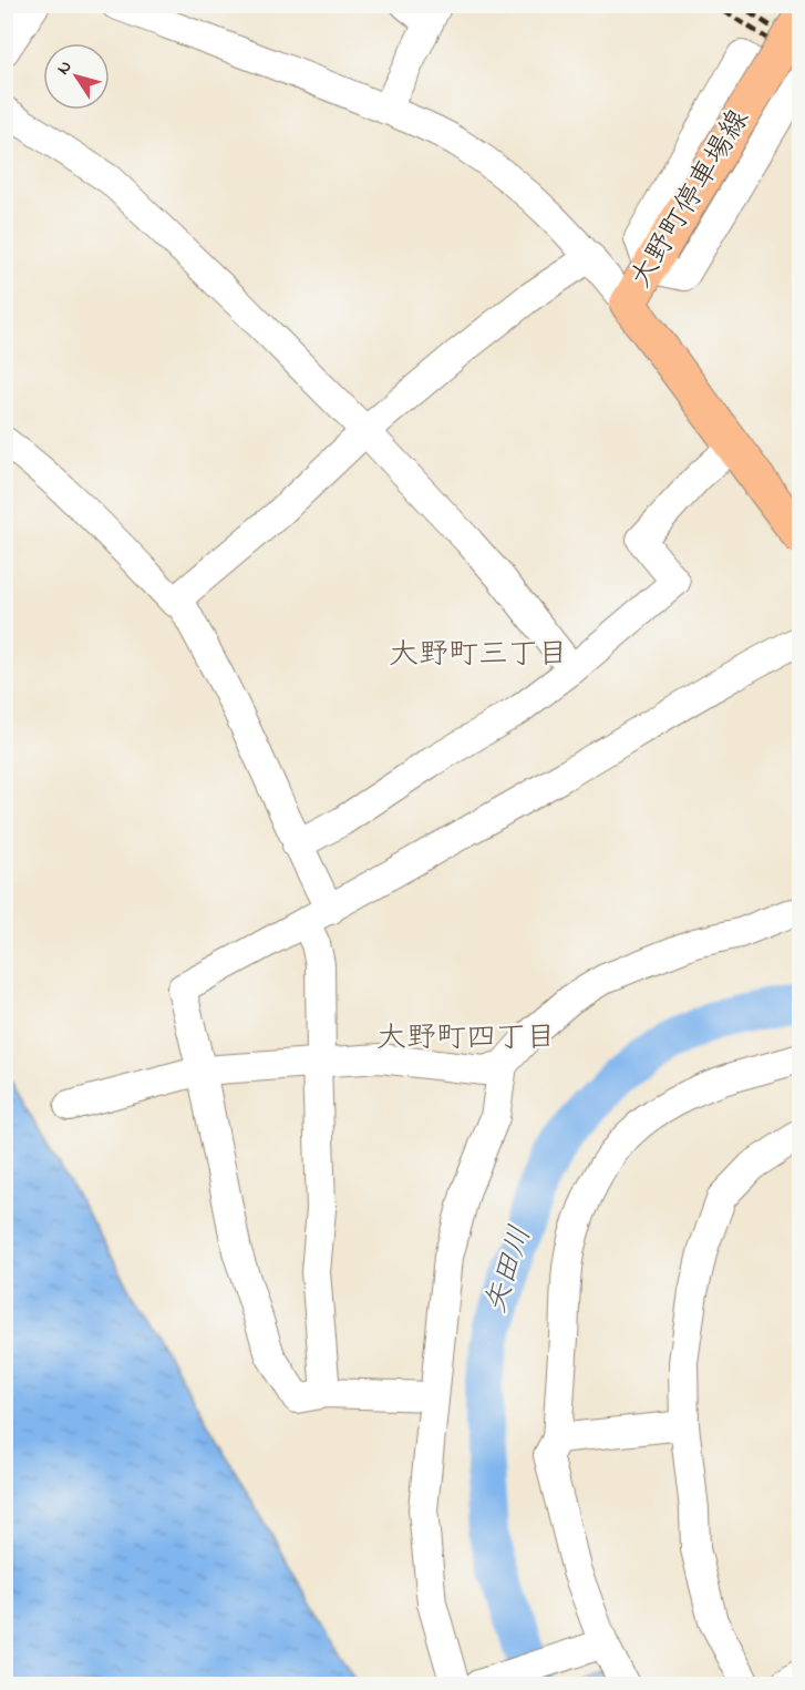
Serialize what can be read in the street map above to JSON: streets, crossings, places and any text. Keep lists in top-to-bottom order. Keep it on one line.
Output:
{"streets":{"main road":["大野町停車場線"]},"districts":["大野町三丁目","大野町四丁目"],"water":["矢田川"],"north":"top left"}
